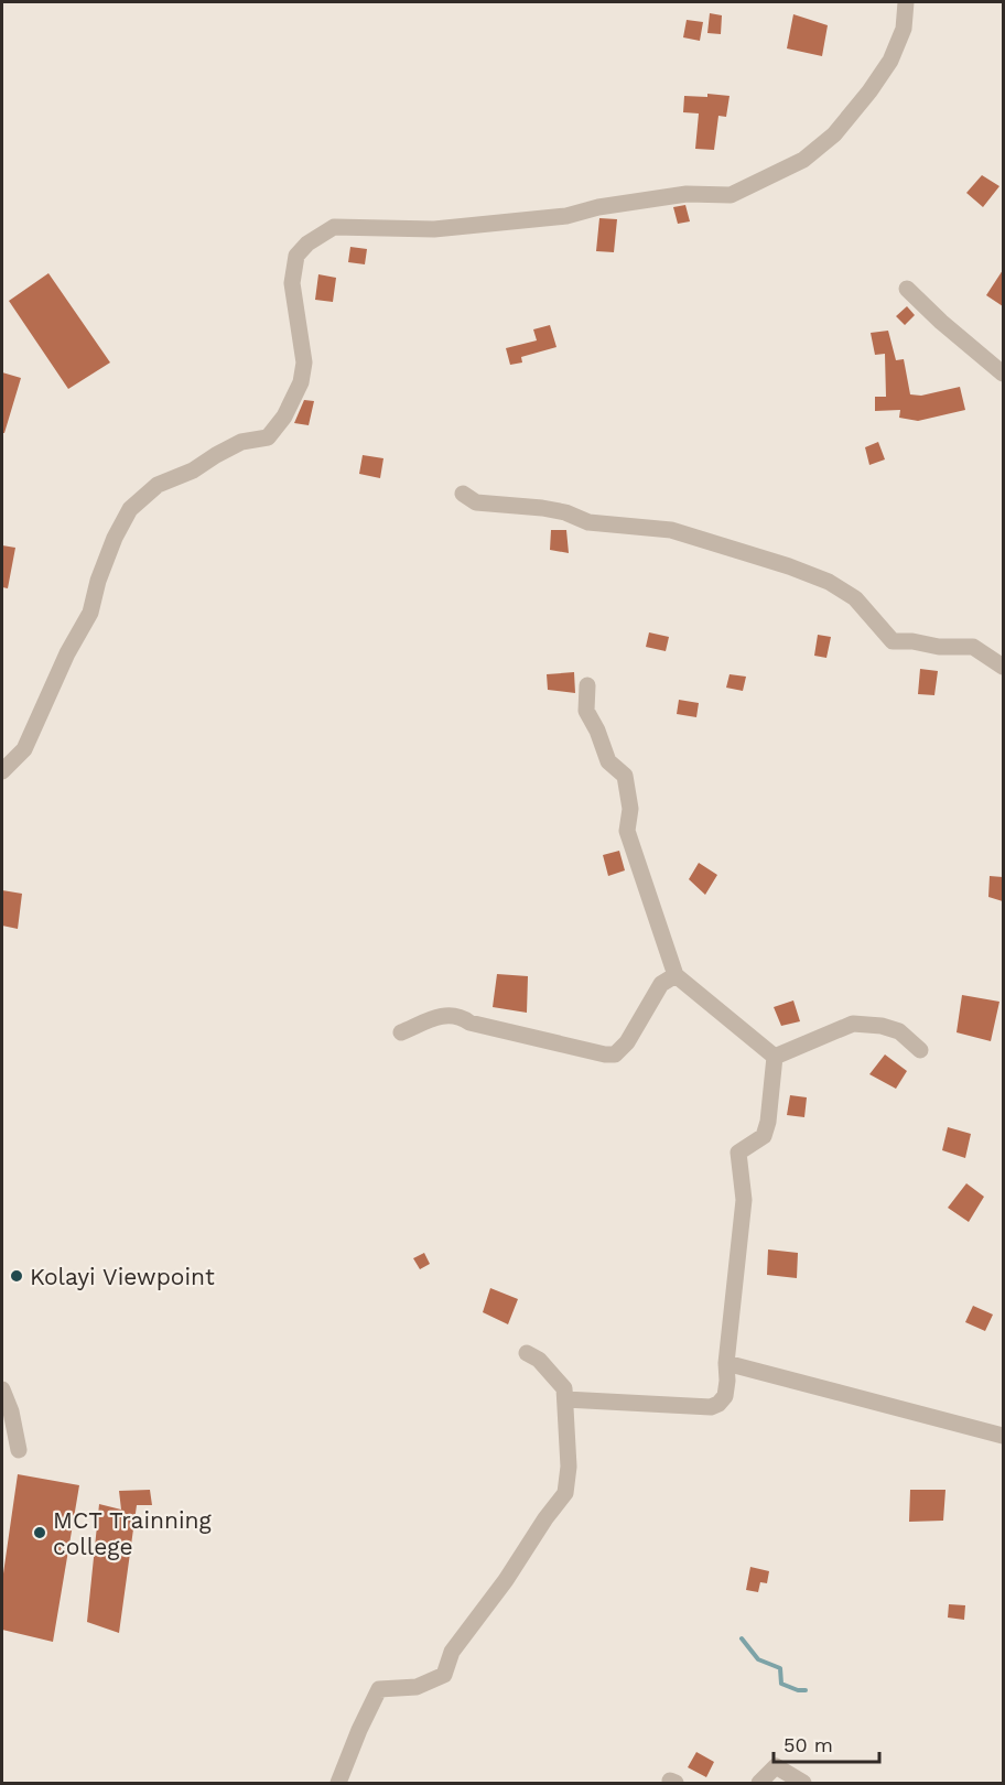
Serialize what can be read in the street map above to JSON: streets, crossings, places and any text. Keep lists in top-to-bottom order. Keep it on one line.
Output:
{"places":["Kolayi Viewpoint","MCT Trainning college"],"scale_bar":"50 m"}
